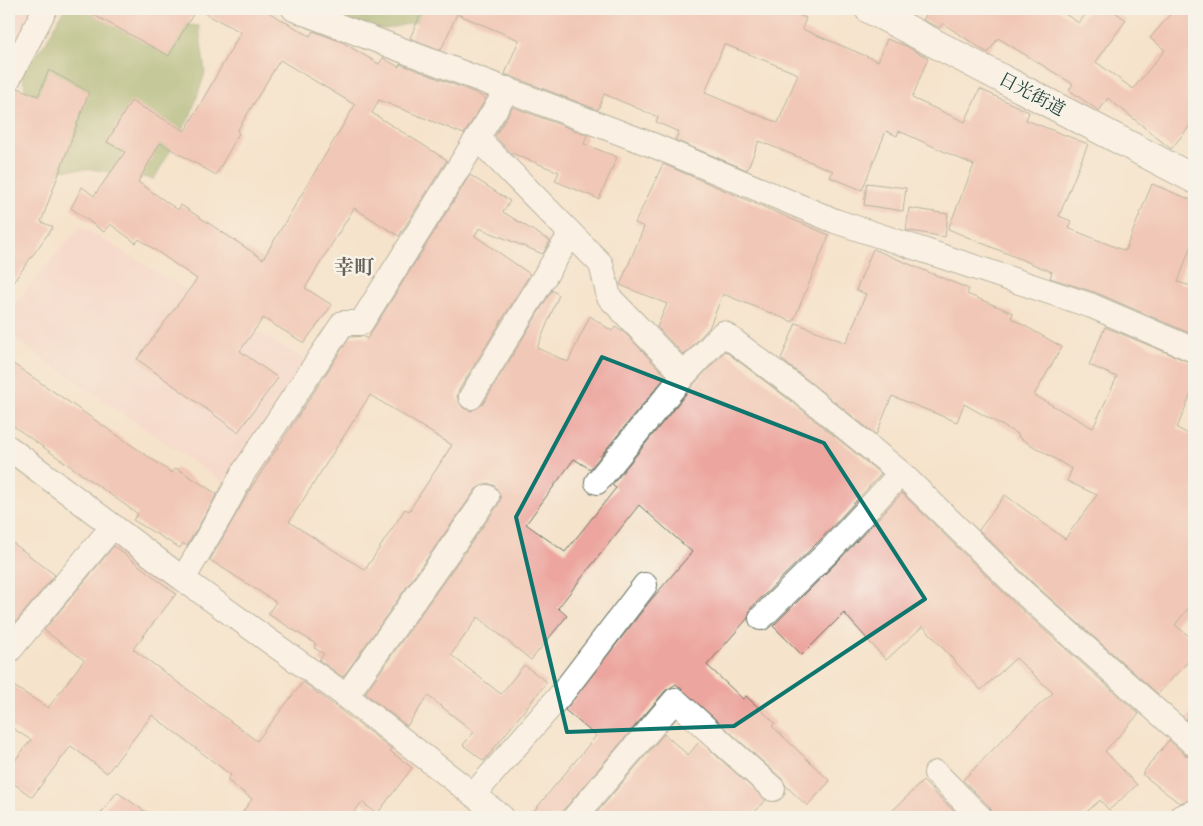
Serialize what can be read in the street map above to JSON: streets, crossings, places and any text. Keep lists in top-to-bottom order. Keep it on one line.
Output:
{"streets":{"main road":["日光街道"]},"districts":["幸町"]}
